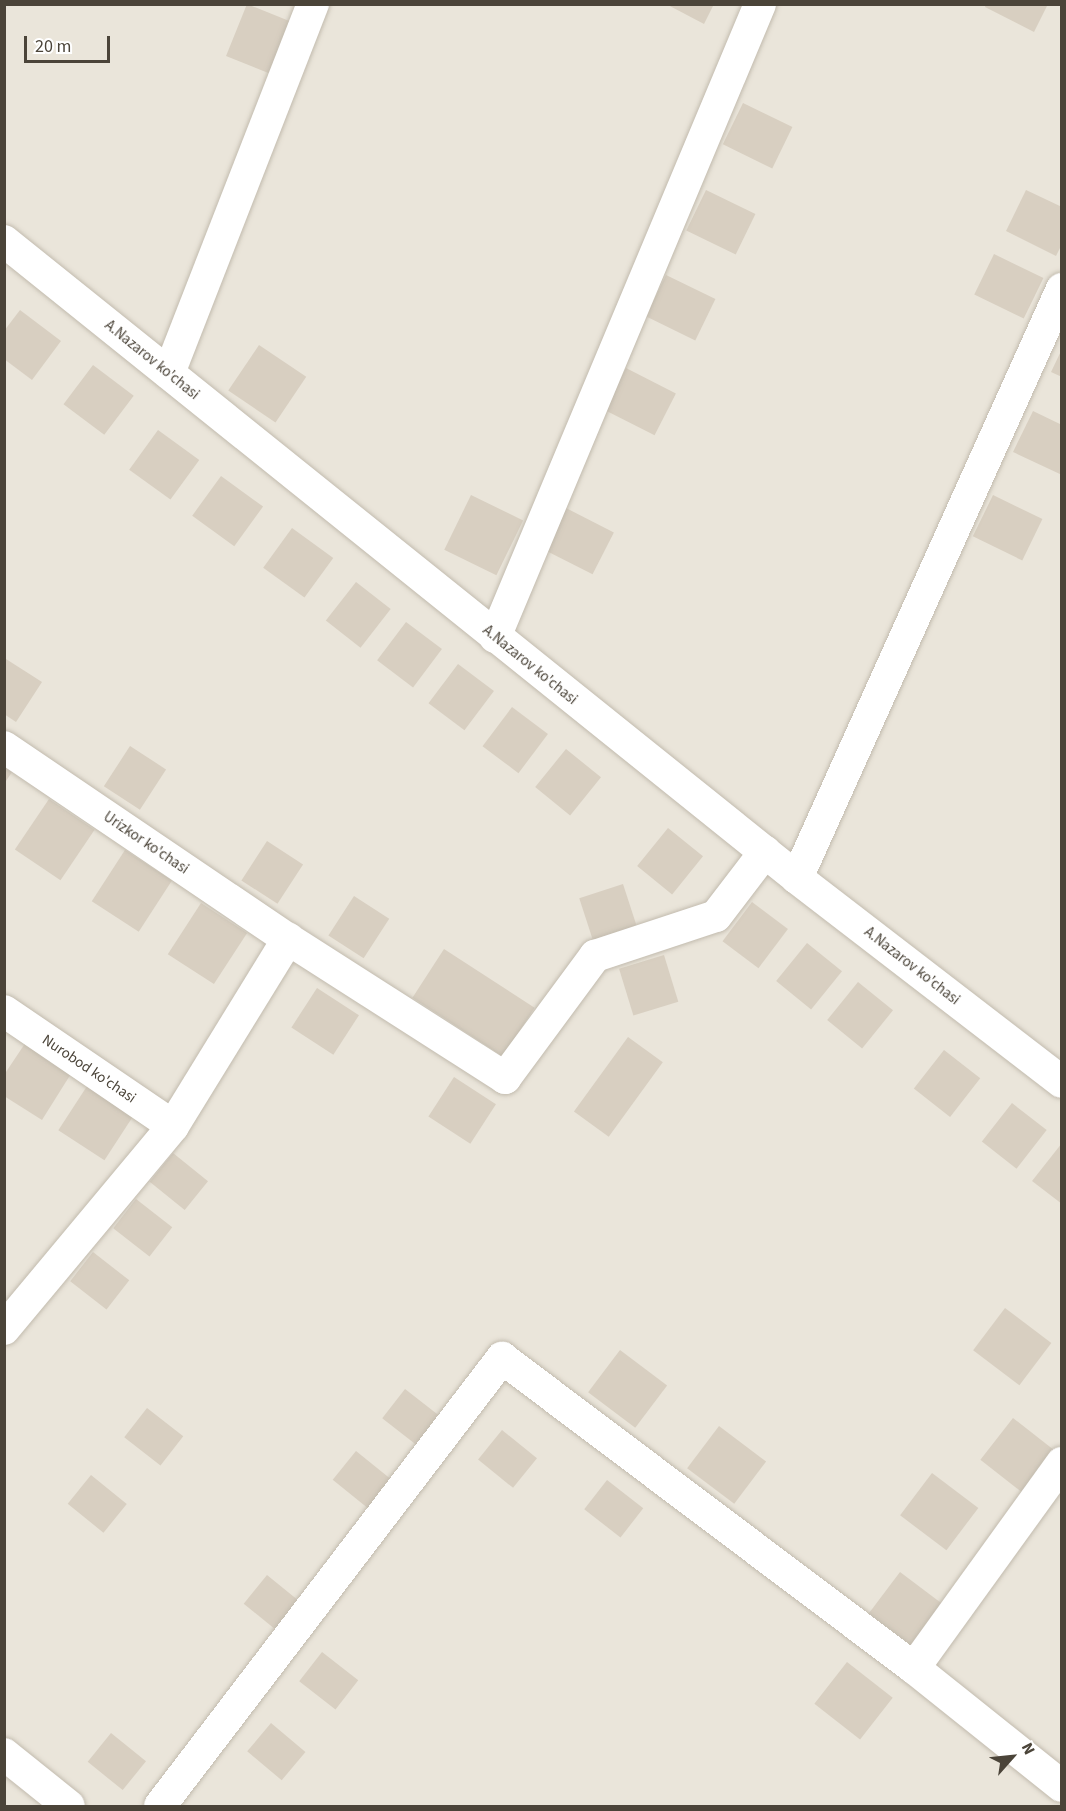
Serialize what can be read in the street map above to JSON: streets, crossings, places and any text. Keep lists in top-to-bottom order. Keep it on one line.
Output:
{"streets":{"street":["A.Nazarov ko'chasi","Urizkor ko'chasi","Nurobod ko'chasi"]},"crossings":[["A.Nazarov ko'chasi","Urizkor ko'chasi"]],"scale_bar":"20 m","north":"top right"}
